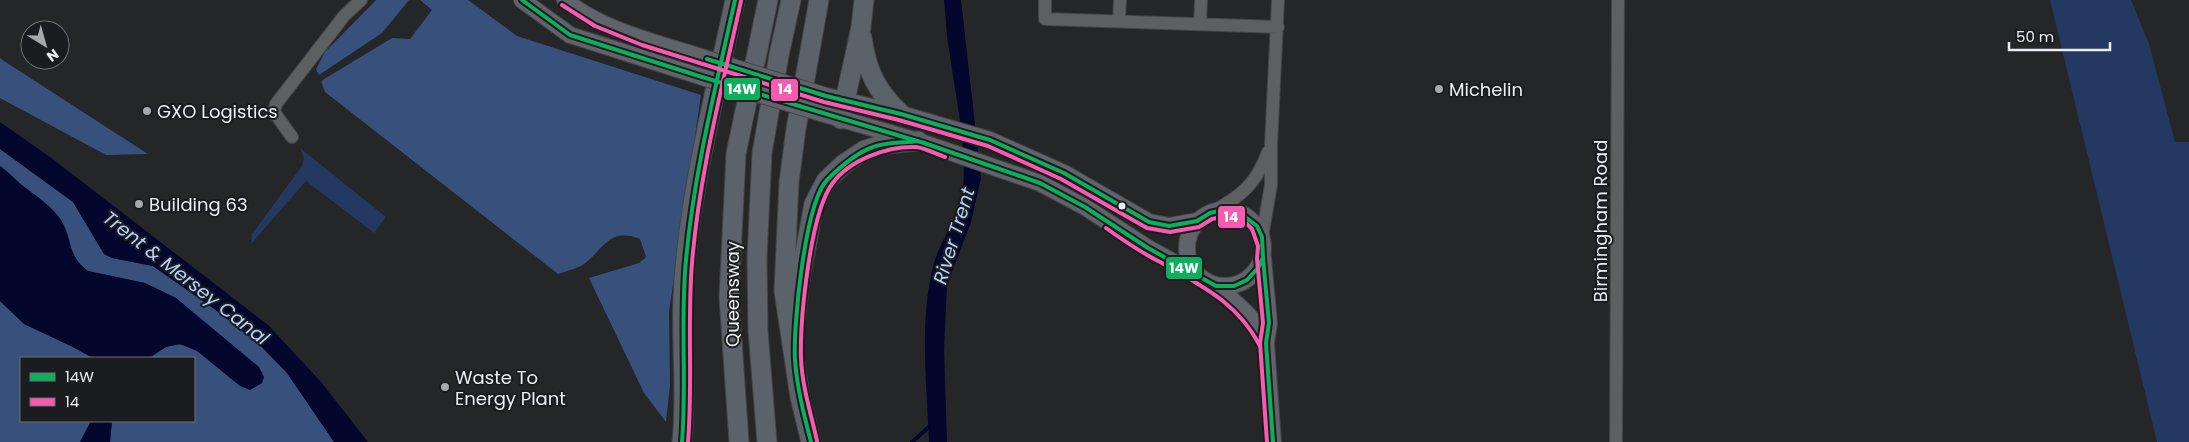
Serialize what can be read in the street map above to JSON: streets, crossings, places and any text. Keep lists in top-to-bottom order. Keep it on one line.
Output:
{"streets":{"highway":["Queensway"],"street":["Birmingham Road"]},"water":["River Trent","Trent & Mersey Canal"],"places":["Michelin","GXO Logistics","Building 63","Waste To Energy Plant"],"lines":["transit line 14W","transit line 14"],"legend":["14W","14"],"scale_bar":"50 m","north":"bottom right"}
